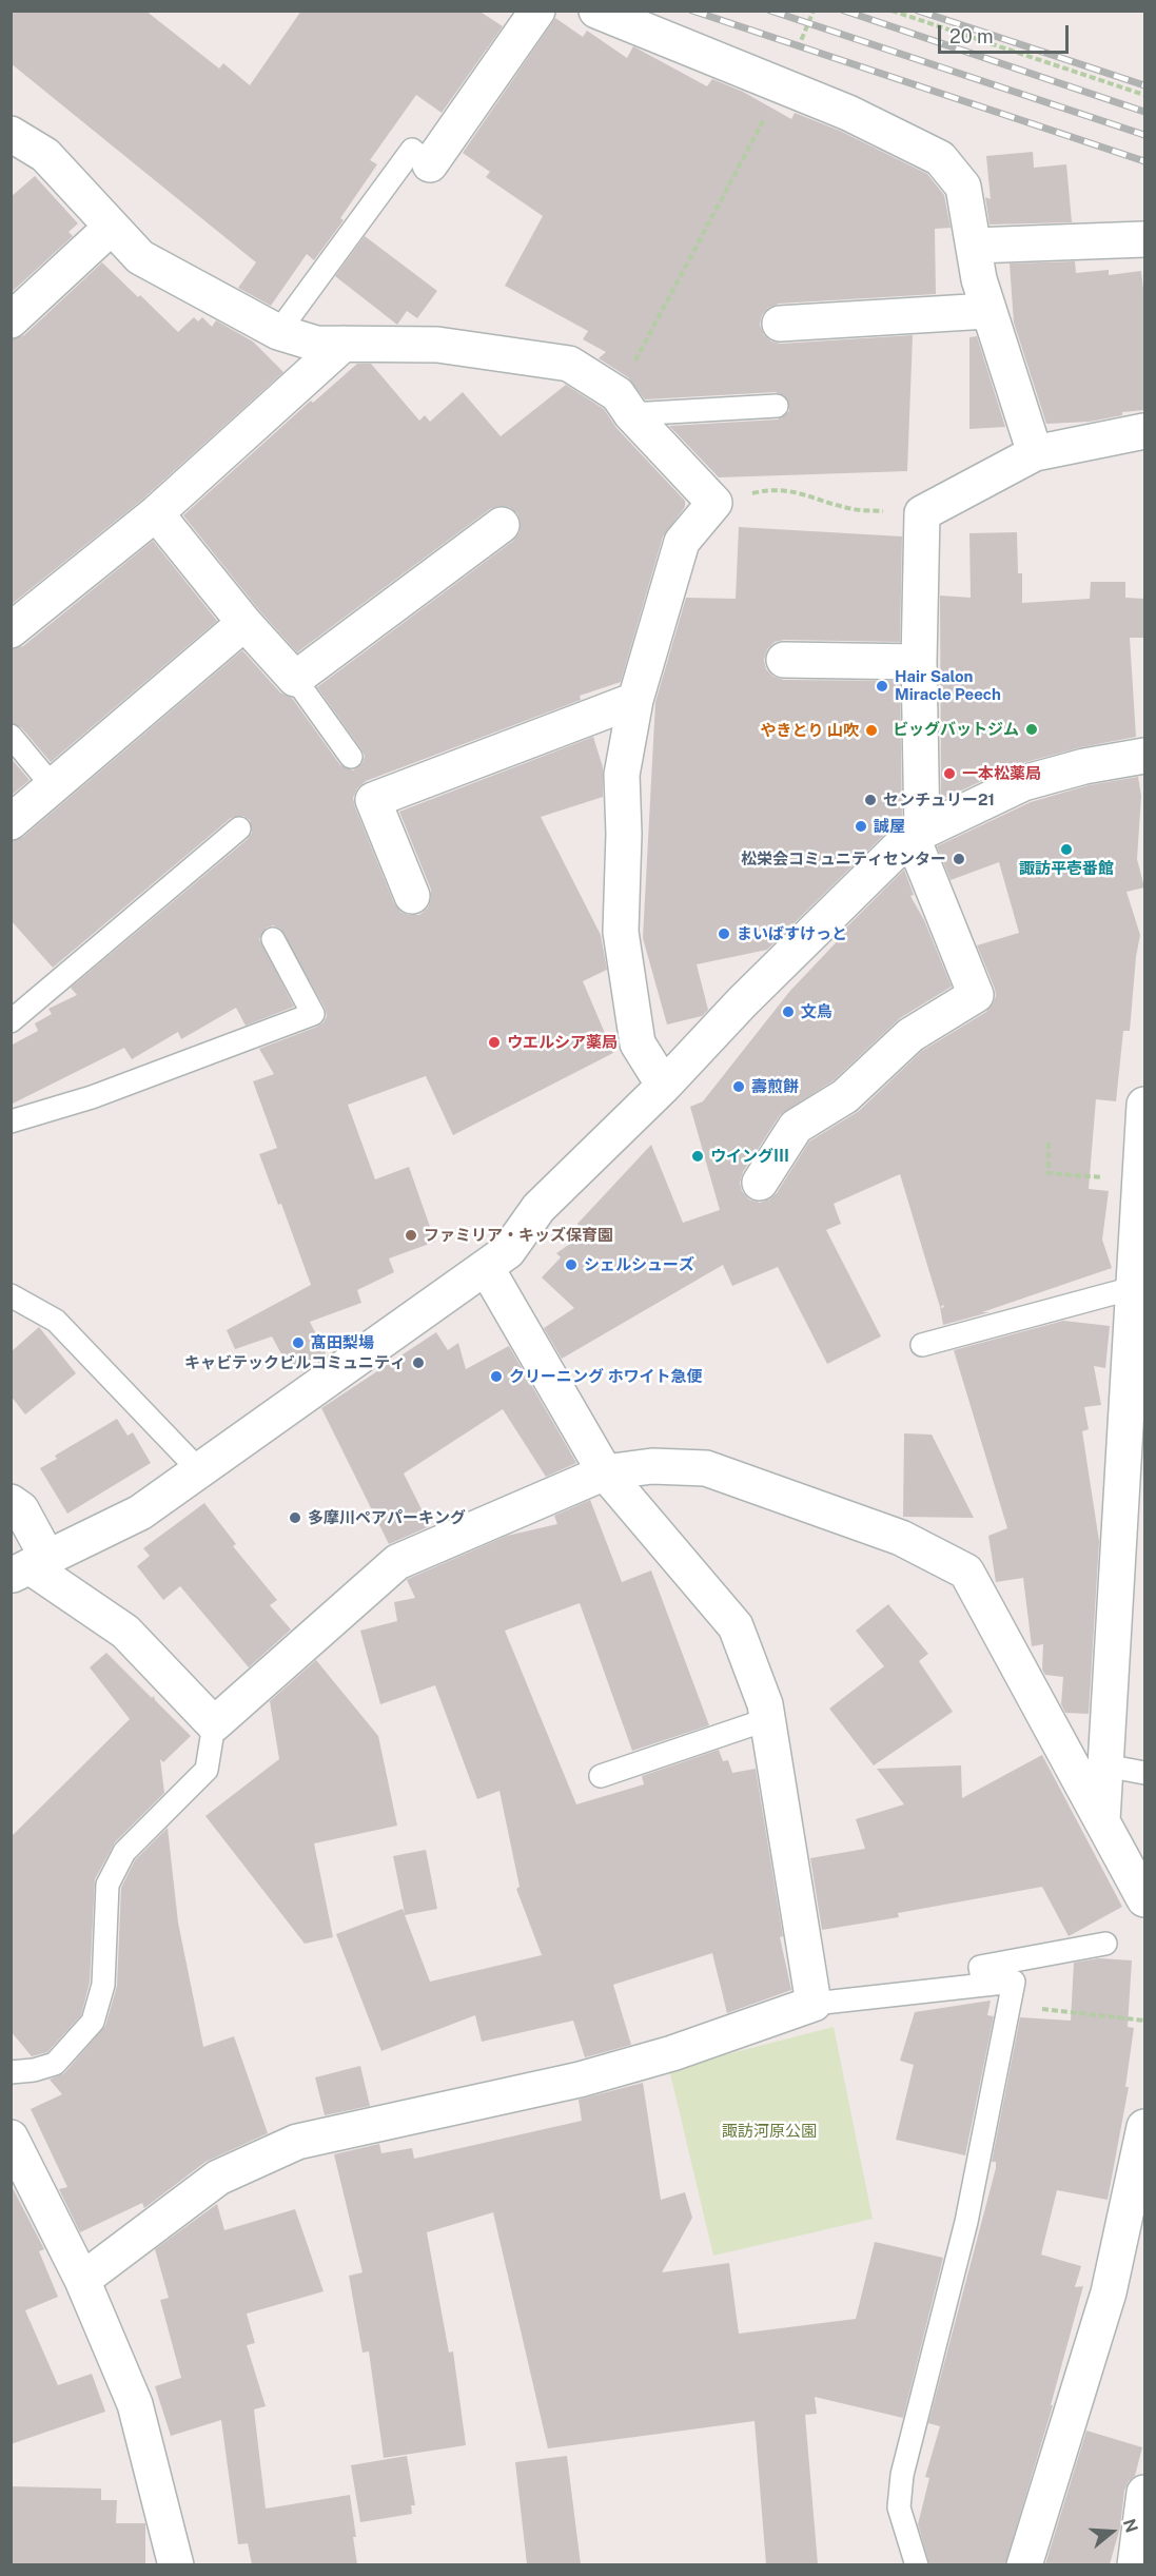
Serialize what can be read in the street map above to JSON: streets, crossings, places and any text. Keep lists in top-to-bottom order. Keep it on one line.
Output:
{"parks":["諏訪河原公園"],"places":["Hair Salon Miracle Peech","ビッグバットジム","やきとり 山吹","一本松薬局","センチュリー21","誠屋","諏訪平壱番館","松栄会コミュニティセンター","まいばすけっと","文鳥","ウエルシア薬局","壽煎餅","ウイングⅢ","ファミリア・キッズ保育園","シェルシューズ","髙田梨場","キャビテックビルコミュニティ","クリーニング ホワイト急便","多摩川ペアパーキング"],"scale_bar":"20 m","north":"right"}
